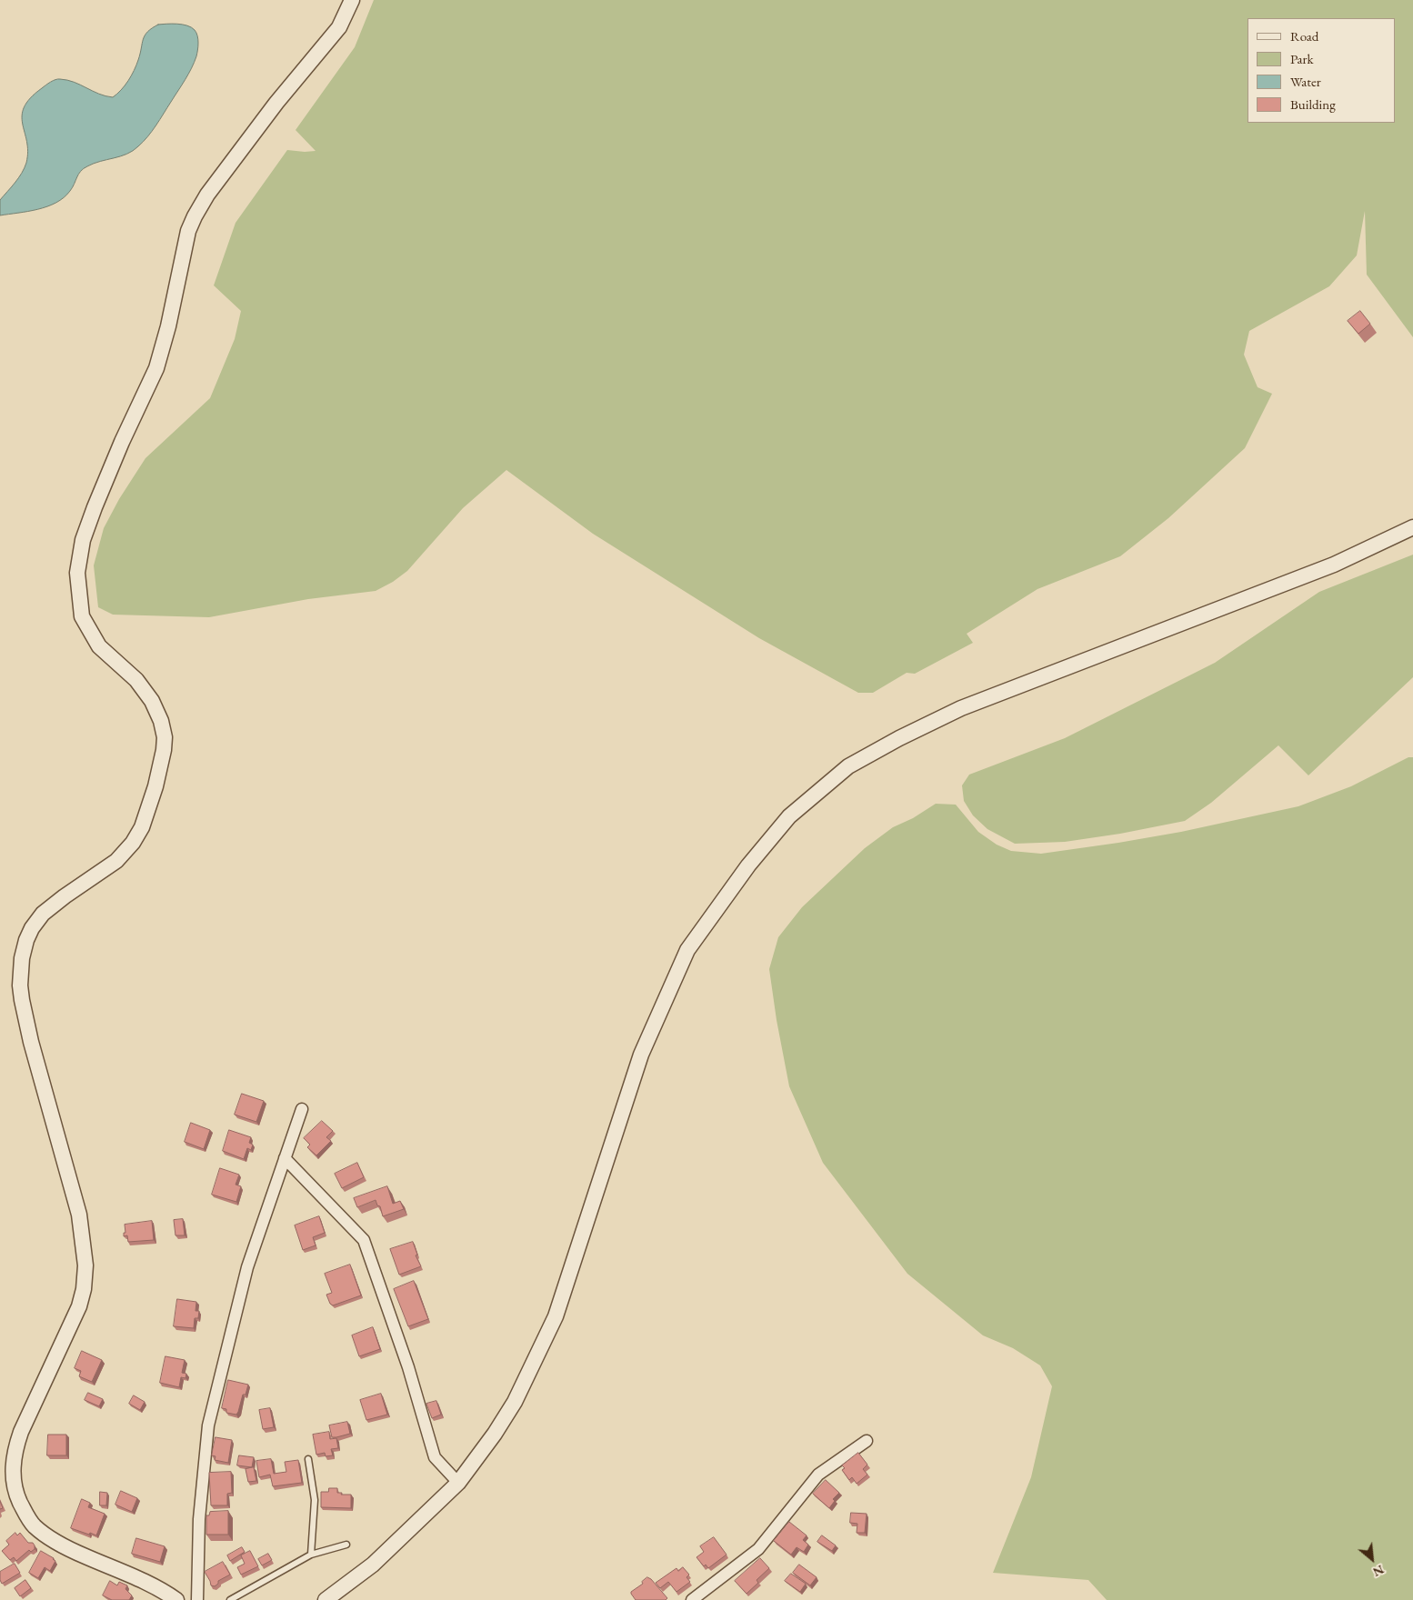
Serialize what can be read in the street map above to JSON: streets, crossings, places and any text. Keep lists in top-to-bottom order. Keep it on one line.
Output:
{"legend":["Road","Park","Water","Building"],"north":"bottom right"}
